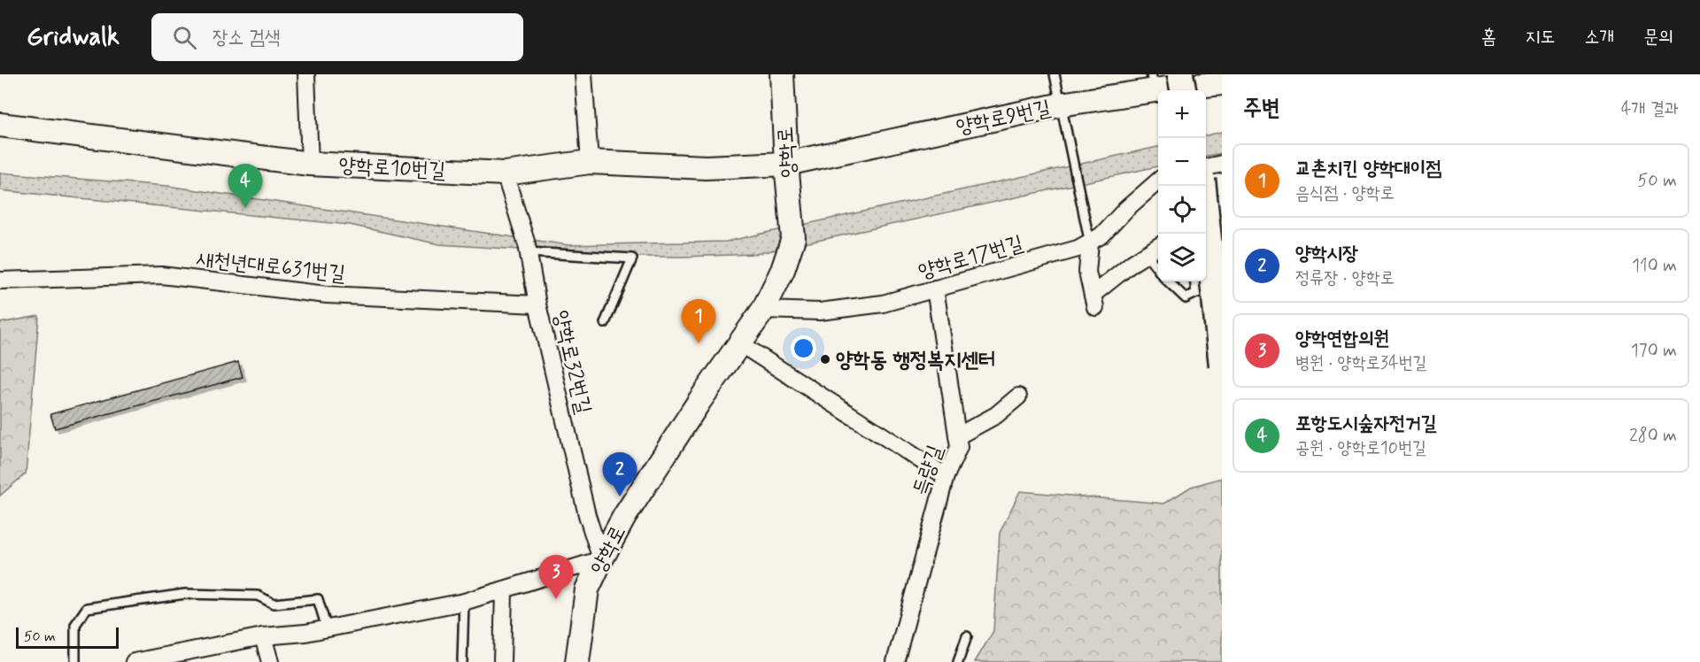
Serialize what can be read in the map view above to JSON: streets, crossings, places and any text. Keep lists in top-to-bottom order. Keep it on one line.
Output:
{"streets":{"main road":["양학로9번길","양학로","양학로10번길"],"street":["양학로17번길","새천년대로631번길","양학로32번길","득량길"]},"crossings":[["양학로9번길","양학로"],["양학로9번길","양학로10번길"],["양학로","양학로10번길"],["양학로","양학로17번길"],["양학로","양학로32번길"],["양학로10번길","양학로32번길"],["양학로17번길","득량길"],["새천년대로631번길","양학로32번길"]],"places":["양학동 행정복지센터"],"scale_bar":"50 m","page":{"header":"Gridwalk","search":"장소 검색","nav":["홈","지도","소개","문의"],"heading":["주변","4개 결과"],"map_buttons":["+","−"],"list":[{"mark":"1","name":"교촌치킨 양학대이점","note":"음식점 · 양학로","value":"50 m"},{"mark":"2","name":"양학시장","note":"정류장 · 양학로","value":"110 m"},{"mark":"3","name":"양학연합의원","note":"병원 · 양학로34번길","value":"170 m"},{"mark":"4","name":"포항도시숲자전거길","note":"공원 · 양학로10번길","value":"280 m"}],"pins":["4","1","2","3"],"scale":"50 m"}}
